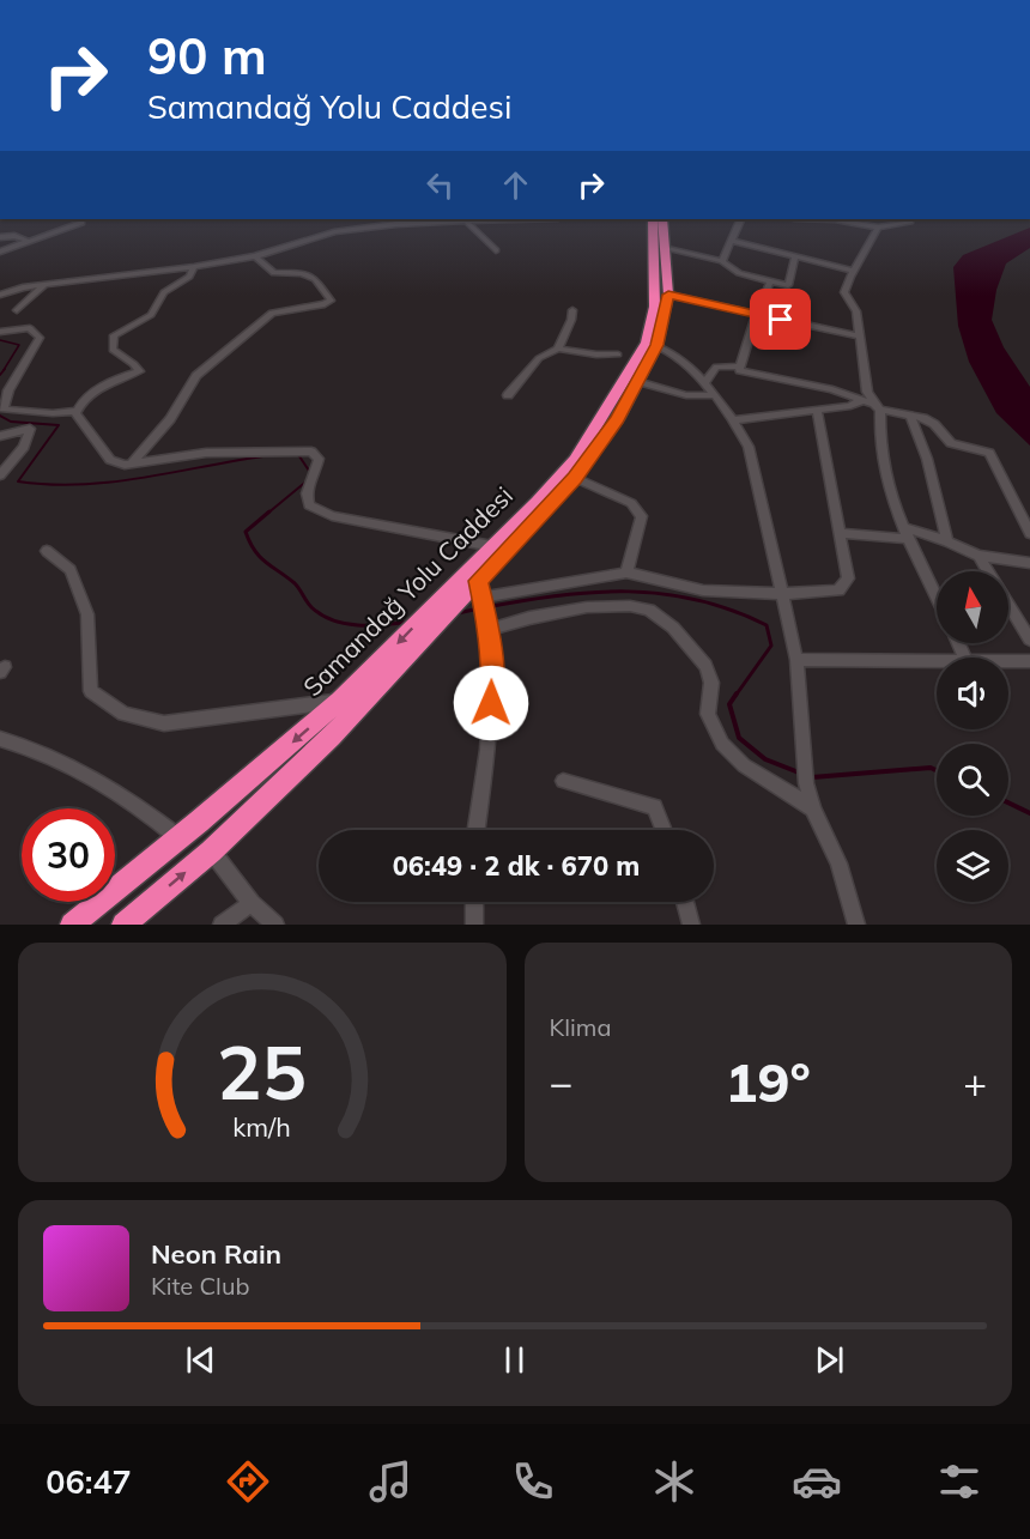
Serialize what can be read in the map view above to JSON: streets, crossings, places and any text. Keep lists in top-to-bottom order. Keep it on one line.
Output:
{"streets":{"highway":["Samandağ Yolu Caddesi"]},"north":"top","page":{"turn":["90 m","Samandağ Yolu Caddesi"],"limit":"30","trip":"06:49 · 2 dk · 670 m","tile":"Klima","heat":["−","19°","+"],"song":["Neon Rain","Kite Club"],"tabs":"06:47","gauge":["25","km/h"]}}
